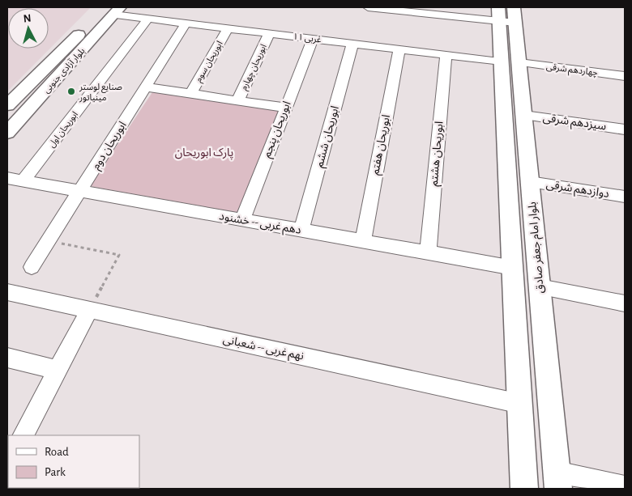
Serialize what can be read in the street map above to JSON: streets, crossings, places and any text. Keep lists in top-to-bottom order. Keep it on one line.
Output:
{"streets":{"main road":["بلوار آزادی جنوبی","بلوار امام جعفر صادق"],"street":["۱۱ غربی","ابوریحان سوم","ابوریحان چهارم","چهاردهم شرقی","سیزدهم شرقی","ابوریحان اول","ابوریحان پنجم","ابوریحان ششم","ابوریحان هفتم","ابوریحان دوم","ابوریحان هشتم","دوازدهم شرقی","دهم غربی -- خشنود","نهم غربی -- شعبانی"]},"crossings":[["۱۱ غربی","ابوریحان سوم"],["۱۱ غربی","ابوریحان چهارم"],["۱۱ غربی","چهاردهم شرقی"],["۱۱ غربی","بلوار آزادی جنوبی"],["۱۱ غربی","ابوریحان اول"],["۱۱ غربی","ابوریحان پنجم"],["۱۱ غربی","ابوریحان ششم"],["۱۱ غربی","ابوریحان هفتم"],["۱۱ غربی","ابوریحان دوم"],["۱۱ غربی","ابوریحان هشتم"],["۱۱ غربی","بلوار امام جعفر صادق"],["چهاردهم شرقی","بلوار امام جعفر صادق"],["سیزدهم شرقی","بلوار امام جعفر صادق"],["ابوریحان اول","دهم غربی -- خشنود"],["ابوریحان پنجم","دهم غربی -- خشنود"],["ابوریحان ششم","دهم غربی -- خشنود"],["ابوریحان هفتم","دهم غربی -- خشنود"],["ابوریحان دوم","دهم غربی -- خشنود"],["ابوریحان هشتم","دهم غربی -- خشنود"],["دوازدهم شرقی","بلوار امام جعفر صادق"],["دهم غربی -- خشنود","بلوار امام جعفر صادق"],["بلوار امام جعفر صادق","نهم غربی -- شعبانی"]],"parks":["پارک ابوریحان"],"places":["صنایع لوستر مینیاتور"],"legend":["Road","Park"],"north":"top"}
